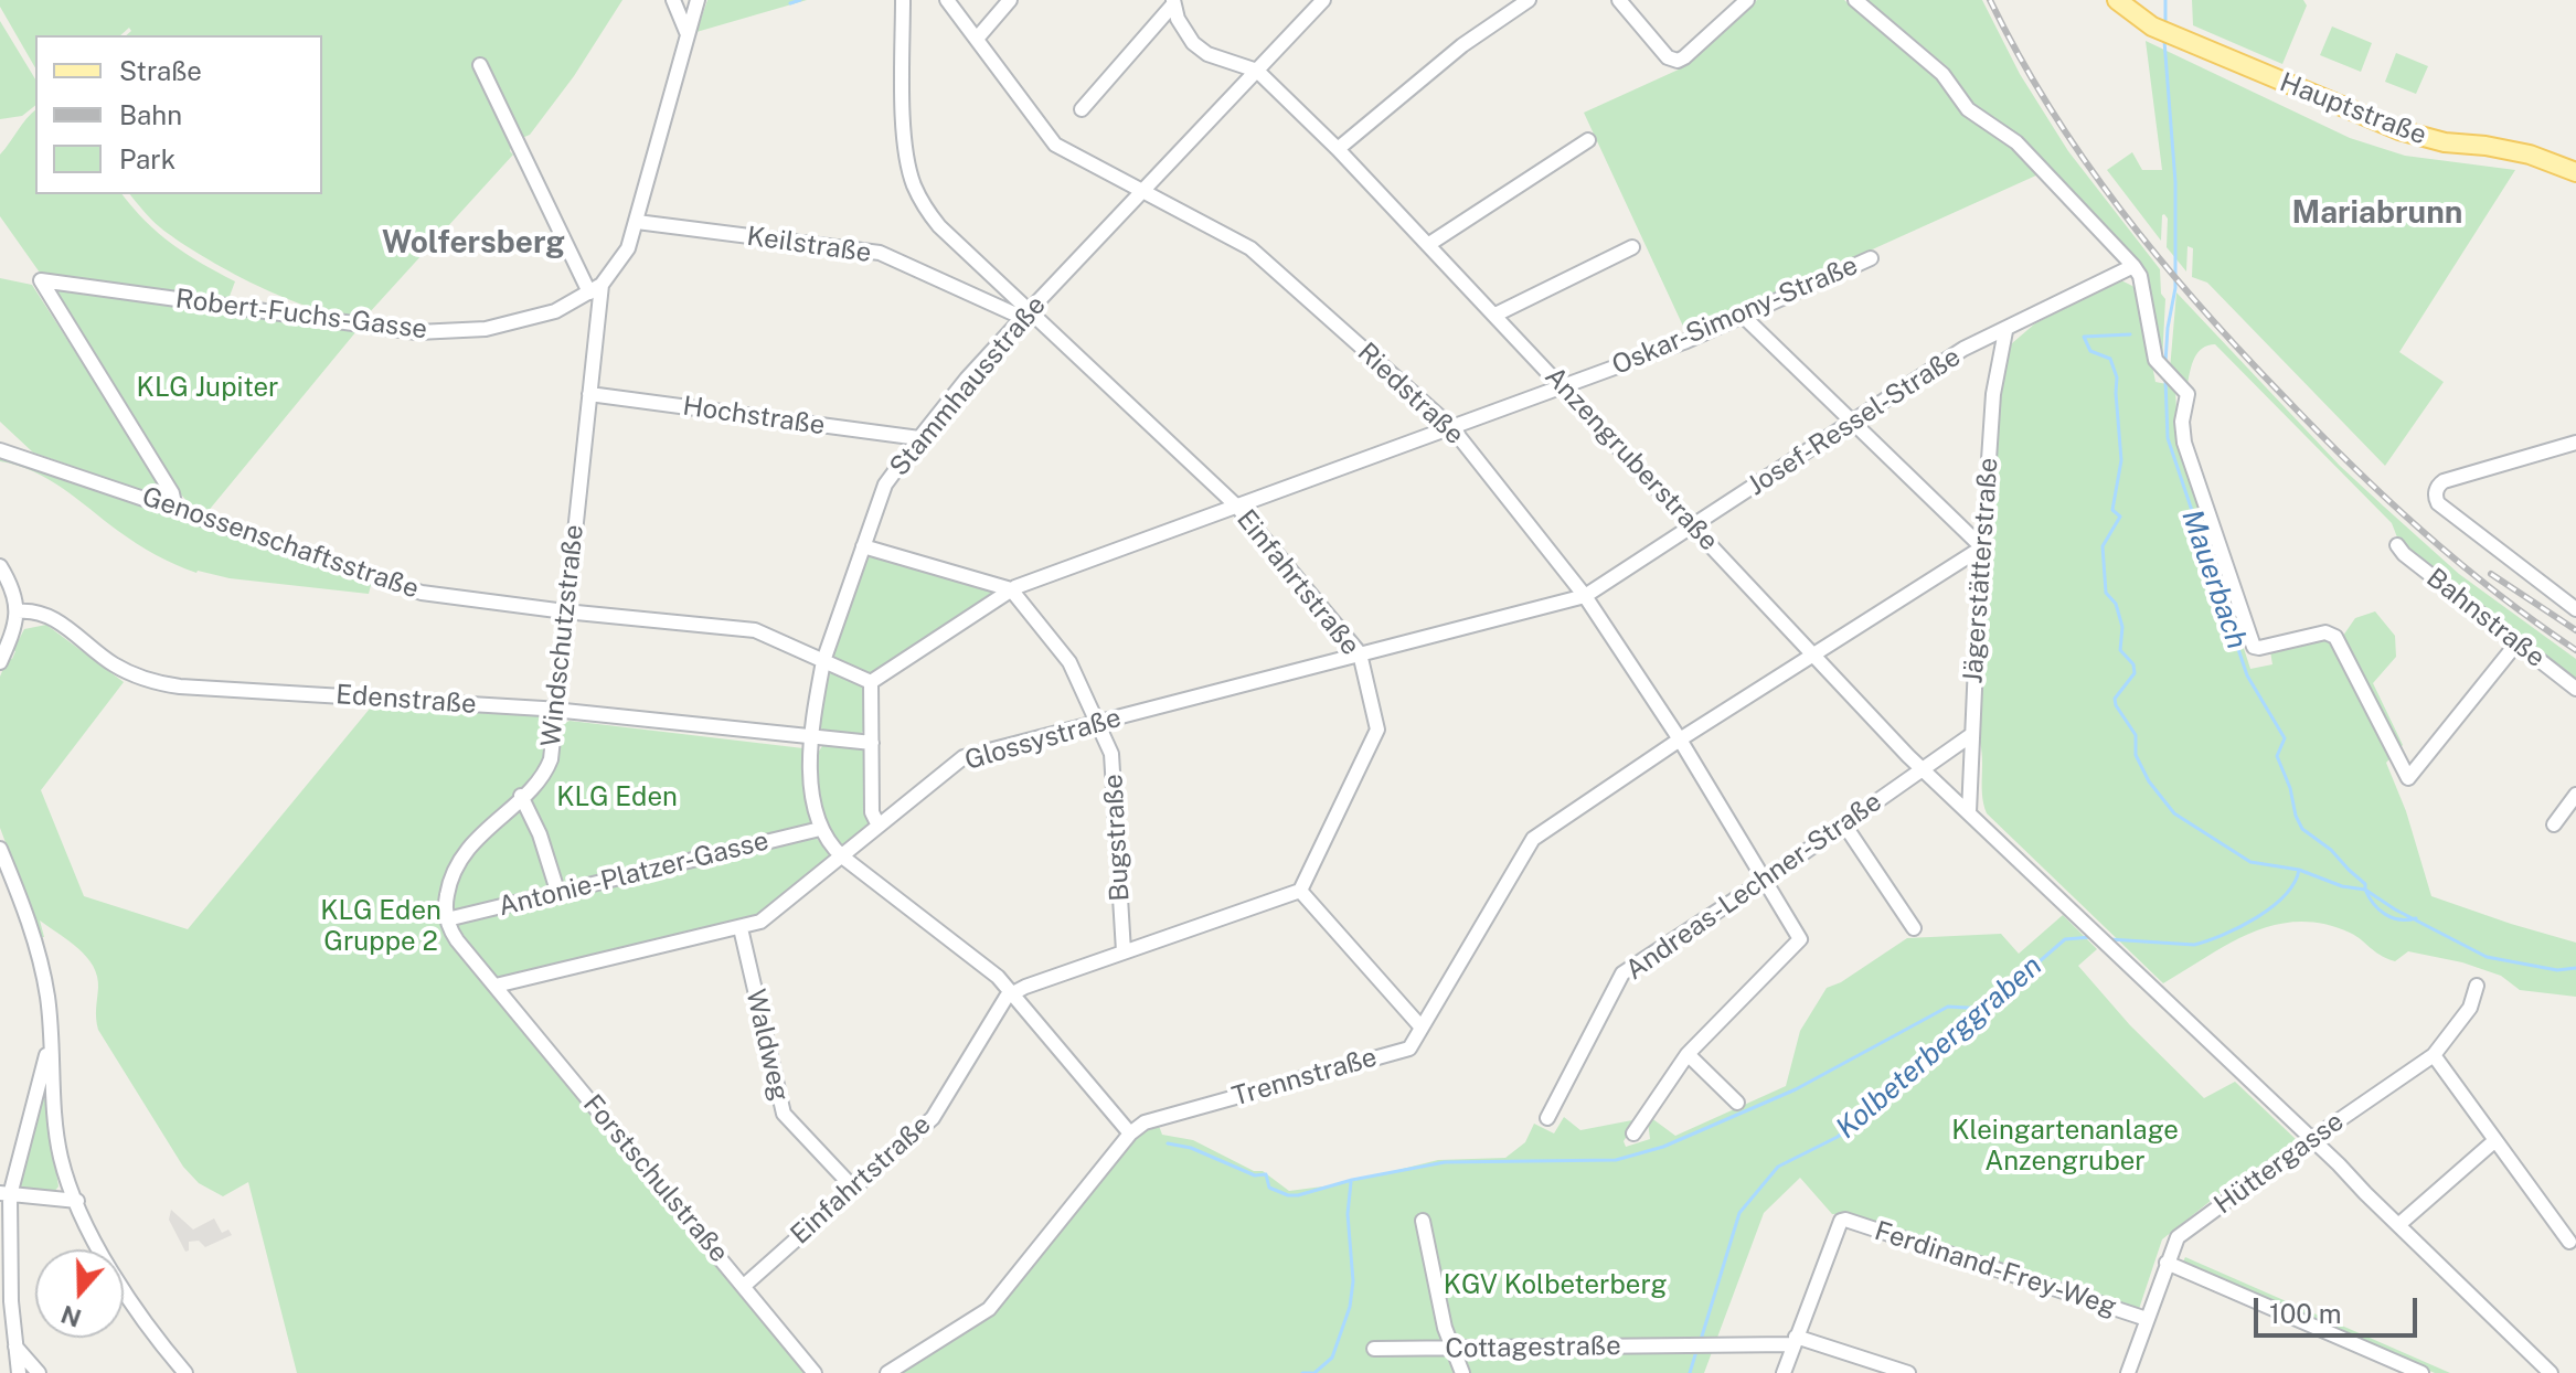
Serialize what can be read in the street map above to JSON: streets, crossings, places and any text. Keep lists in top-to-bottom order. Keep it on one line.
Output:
{"streets":{"main road":["Hauptstraße"],"street":["Keilstraße","Robert-Fuchs-Gasse","Oskar-Simony-Straße","Stammhausstraße","Riedstraße","Hochstraße","Josef-Ressel-Straße","Anzengruberstraße","Genossenschaftsstraße","Jägerstätterstraße","Einfahrtstraße","Bahnstraße","Windschutzstraße","Edenstraße","Glossystraße","Bugstraße","Antonie-Platzer-Gasse","Andreas-Lechner-Straße","Waldweg","Trennstraße","Hüttergasse","Forstschulstraße","Ferdinand-Frey-Weg","Cottagestraße"]},"crossings":[["Keilstraße","Stammhausstraße"],["Keilstraße","Einfahrtstraße"],["Robert-Fuchs-Gasse","Genossenschaftsstraße"],["Robert-Fuchs-Gasse","Windschutzstraße"],["Oskar-Simony-Straße","Riedstraße"],["Oskar-Simony-Straße","Anzengruberstraße"],["Stammhausstraße","Riedstraße"],["Stammhausstraße","Hochstraße"],["Stammhausstraße","Anzengruberstraße"],["Stammhausstraße","Genossenschaftsstraße"],["Stammhausstraße","Einfahrtstraße"],["Stammhausstraße","Edenstraße"],["Stammhausstraße","Antonie-Platzer-Gasse"],["Riedstraße","Josef-Ressel-Straße"],["Riedstraße","Glossystraße"],["Riedstraße","Andreas-Lechner-Straße"],["Riedstraße","Trennstraße"],["Hochstraße","Windschutzstraße"],["Josef-Ressel-Straße","Anzengruberstraße"],["Josef-Ressel-Straße","Jägerstätterstraße"],["Josef-Ressel-Straße","Glossystraße"],["Anzengruberstraße","Jägerstätterstraße"],["Anzengruberstraße","Andreas-Lechner-Straße"],["Anzengruberstraße","Trennstraße"],["Anzengruberstraße","Hüttergasse"],["Genossenschaftsstraße","Windschutzstraße"],["Jägerstätterstraße","Andreas-Lechner-Straße"],["Jägerstätterstraße","Trennstraße"],["Einfahrtstraße","Glossystraße"],["Einfahrtstraße","Waldweg"],["Einfahrtstraße","Forstschulstraße"],["Windschutzstraße","Edenstraße"],["Windschutzstraße","Antonie-Platzer-Gasse"],["Glossystraße","Bugstraße"],["Glossystraße","Waldweg"],["Glossystraße","Forstschulstraße"],["Hüttergasse","Ferdinand-Frey-Weg"],["Ferdinand-Frey-Weg","Cottagestraße"]],"districts":["Mariabrunn","Wolfersberg"],"water":["Mauerbach","Kolbeterberggraben"],"parks":["KLG Jupiter","KLG Eden","KLG Eden Gruppe 2","Kleingartenanlage Anzengruber","KGV Kolbeterberg"],"legend":["Straße","Bahn","Park"],"scale_bar":"100 m","north":"bottom"}
